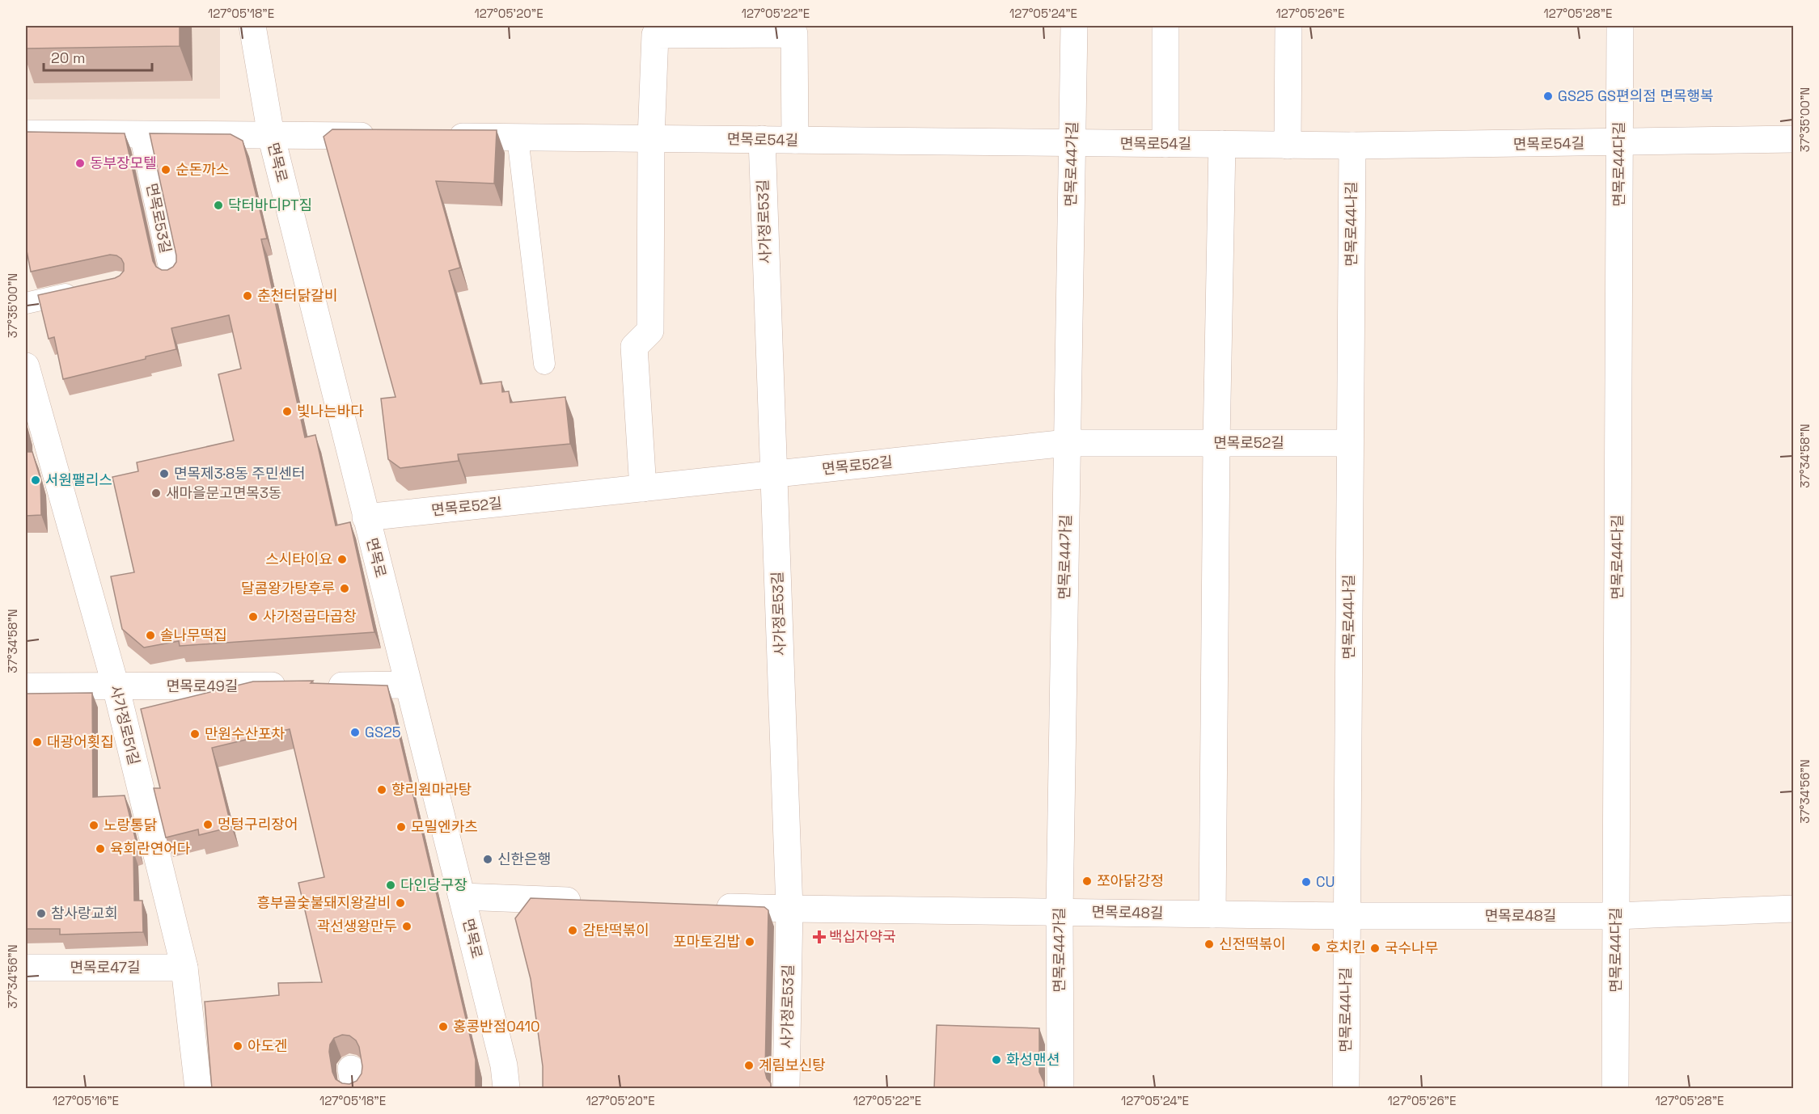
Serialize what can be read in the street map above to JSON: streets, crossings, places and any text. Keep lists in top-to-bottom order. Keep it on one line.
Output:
{"streets":{"street":["면목로54길","면목로","면목로44가길","면목로44다길","사가정로53길","면목로44나길","면목로52길","면목로49길","사가정로51길","면목로48길","면목로47길"],"lane":["면목로53길"]},"crossings":[["면목로54길","면목로44가길"],["면목로54길","면목로44다길"],["면목로54길","사가정로53길"],["면목로54길","면목로44나길"],["면목로","면목로52길"],["면목로","면목로49길"],["면목로44가길","면목로52길"],["면목로44가길","면목로48길"],["면목로44다길","면목로48길"],["사가정로53길","면목로52길"],["사가정로53길","면목로48길"],["면목로44나길","면목로52길"],["면목로44나길","면목로48길"],["면목로49길","사가정로51길"],["사가정로51길","면목로47길"]],"places":{"other":["GS25 GS편의점 면목행복","동부장모텔","순돈까스","닥터바디PT짐","춘천터닭갈비","빛나는바다","면목제3·8동 주민센터","서원팰리스","새마을문고면목3동","스시타이요","달콤왕가탕후루","사가정곱다곱창","솔나무떡집","GS25","만원수산포차","대광어횟집","향리원마라탕","멍텅구리장어","노랑통닭","모밀엔카츠","육회란연어다","신한은행","쪼아닭강정","CU","다인당구장","흥부골숯불돼지왕갈비","참사랑교회","곽선생왕만두","감탄떡볶이","포마토김밥","신전떡볶이","호치킨","국수나무","홍콩반점0410","아도겐","화성맨션","계림보신탕"],"health":["백십자약국"]},"scale_bar":"20 m","coordinates":["127°05'18\"E","127°05'20\"E","127°05'22\"E","127°05'24\"E","127°05'26\"E","127°05'28\"E","37°35'00\"N","37°34'58\"N","37°34'56\"N","127°05'16\"E"]}
